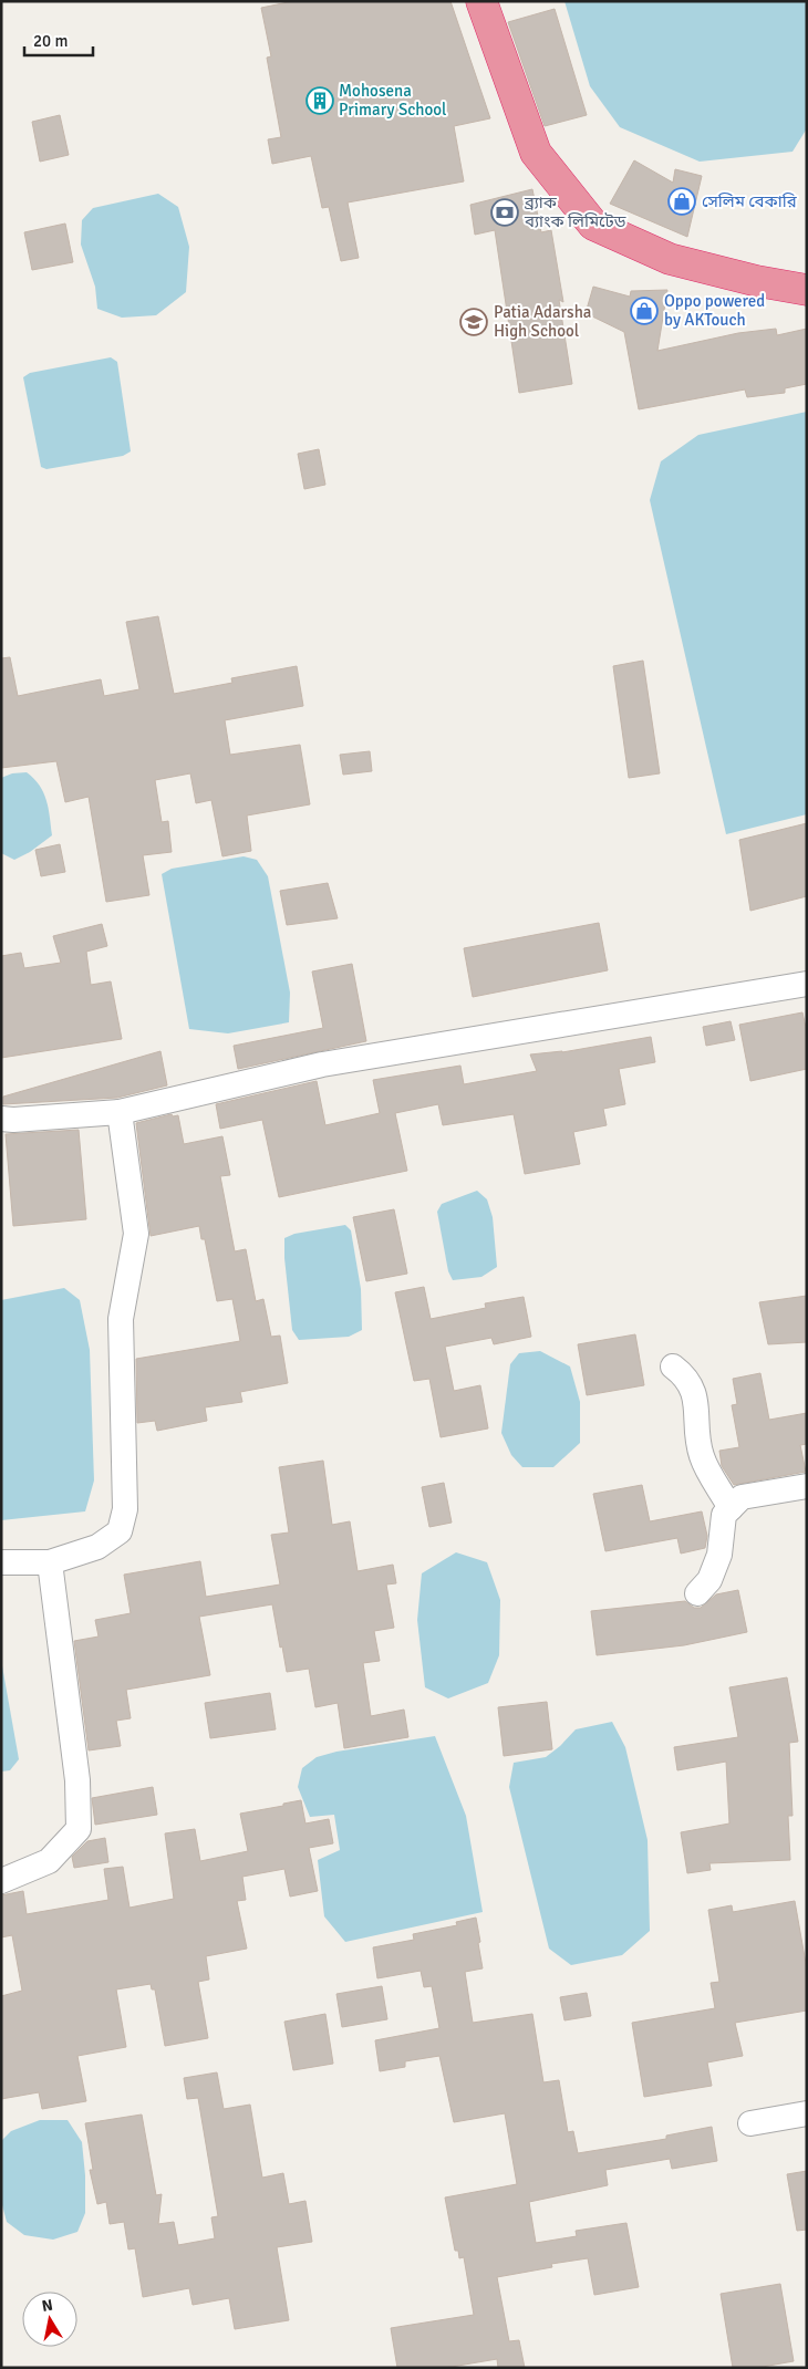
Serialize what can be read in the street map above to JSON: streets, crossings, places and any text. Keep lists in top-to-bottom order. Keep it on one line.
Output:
{"places":{"building":["Mohosena Primary School"],"shop":["সেলিম বেকারি","Oppo powered by AKTouch"],"bank":["ব্র্যাক ব্যাংক লিমিটেড"],"school or university":["Patia Adarsha High School"]},"scale_bar":"20 m","north":"top"}
